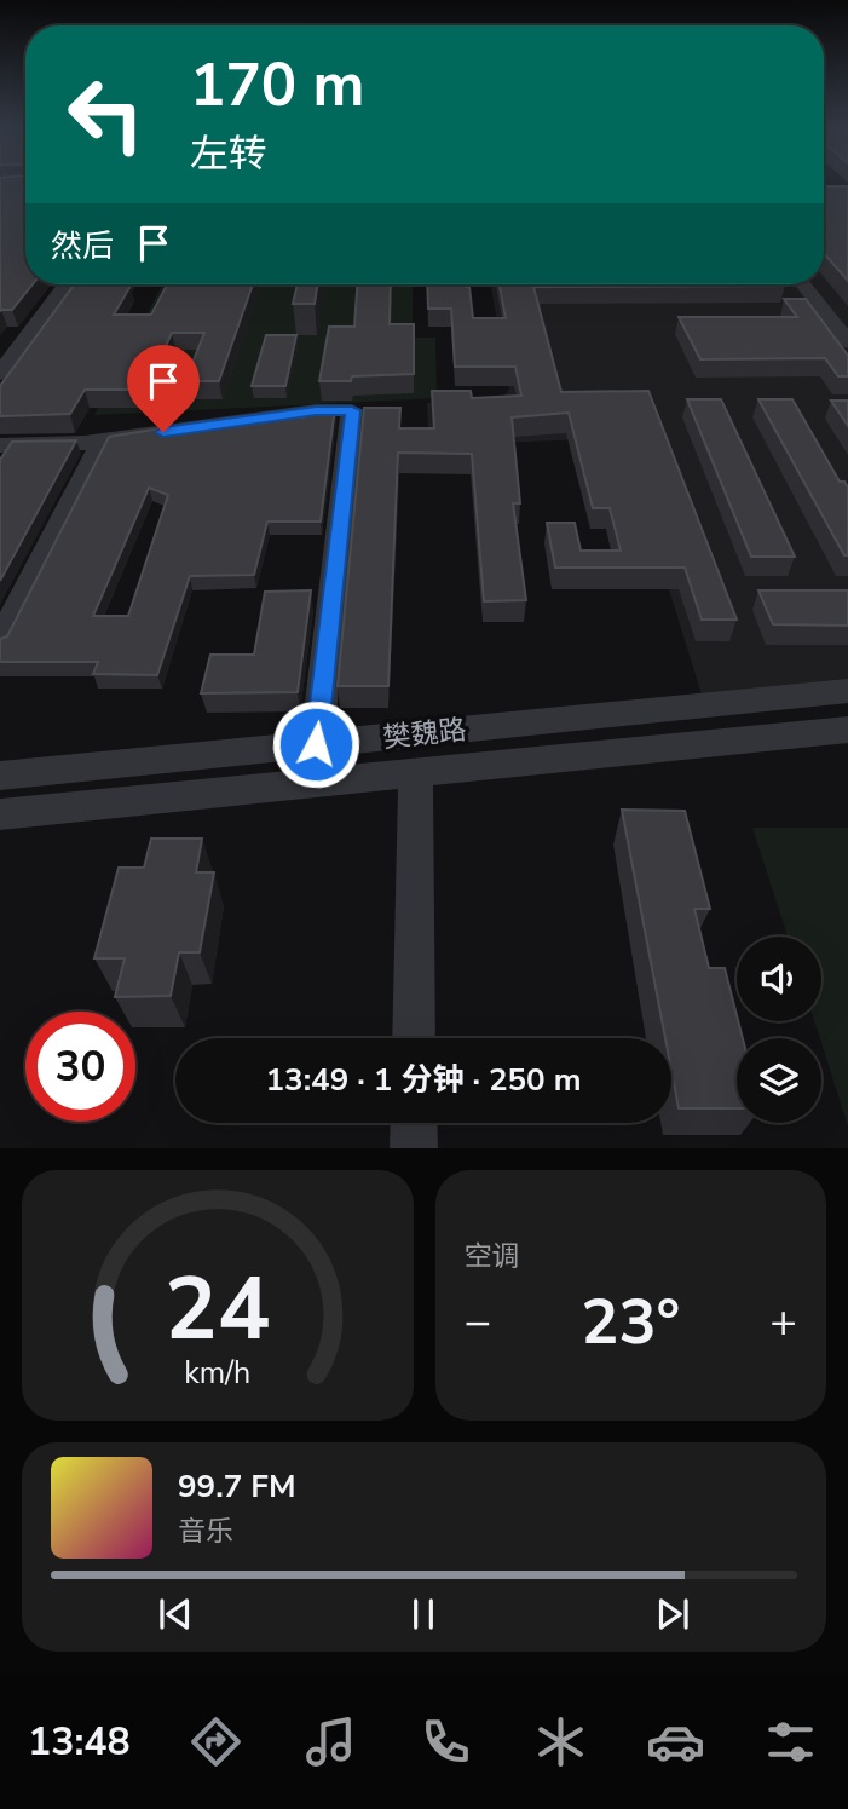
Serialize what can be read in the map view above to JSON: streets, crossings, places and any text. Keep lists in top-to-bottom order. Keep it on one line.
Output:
{"streets":{"street":["樊魏路"]},"page":{"turn":["170 m","左转"],"then":"然后","limit":"30","trip":"13:49 · 1 分钟 · 250 m","tile":"空调","heat":["−","23°","+"],"song":["99.7 FM","音乐"],"tabs":"13:48","gauge":["24","km/h"]}}
